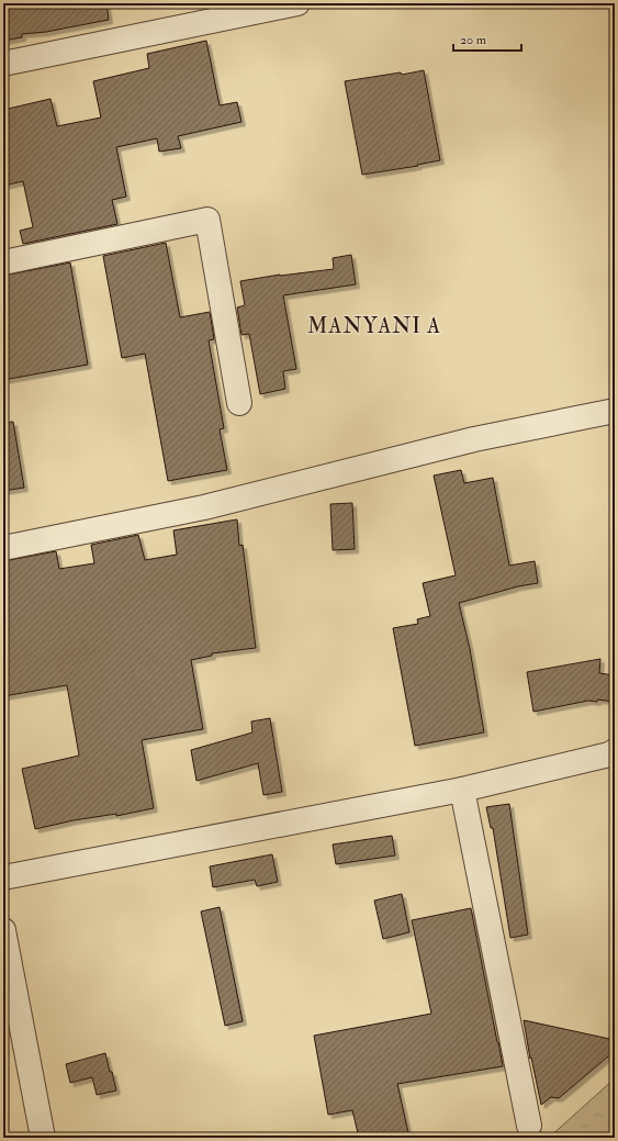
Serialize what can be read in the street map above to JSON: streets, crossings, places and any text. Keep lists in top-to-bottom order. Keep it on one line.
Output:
{"districts":["MANYANI A"],"scale_bar":"20 m"}
